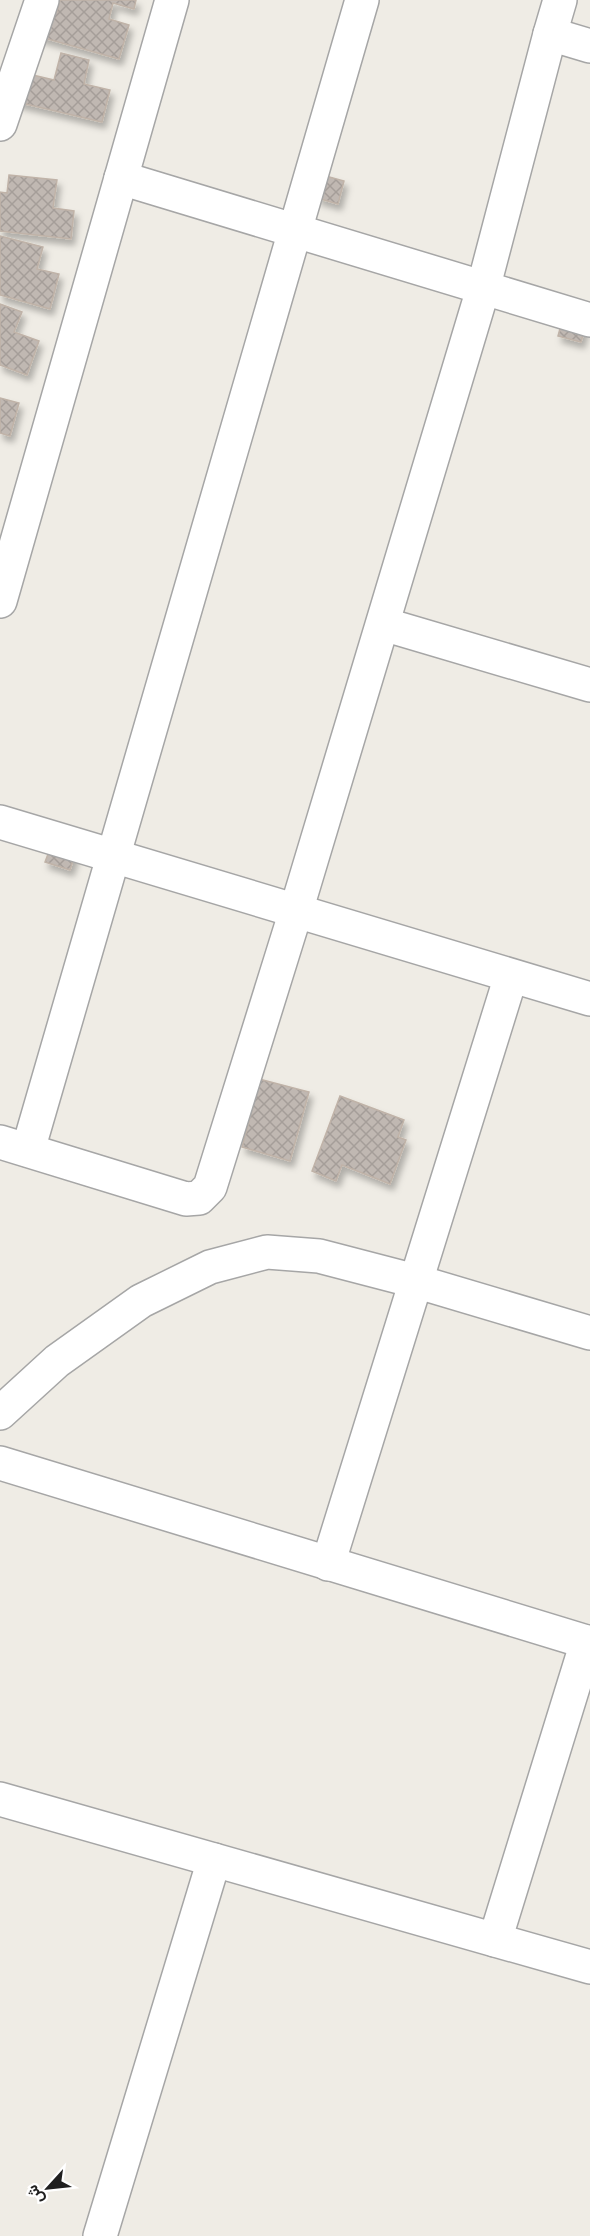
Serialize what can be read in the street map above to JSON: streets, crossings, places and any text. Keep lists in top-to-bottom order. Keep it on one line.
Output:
{"north":"bottom left"}
